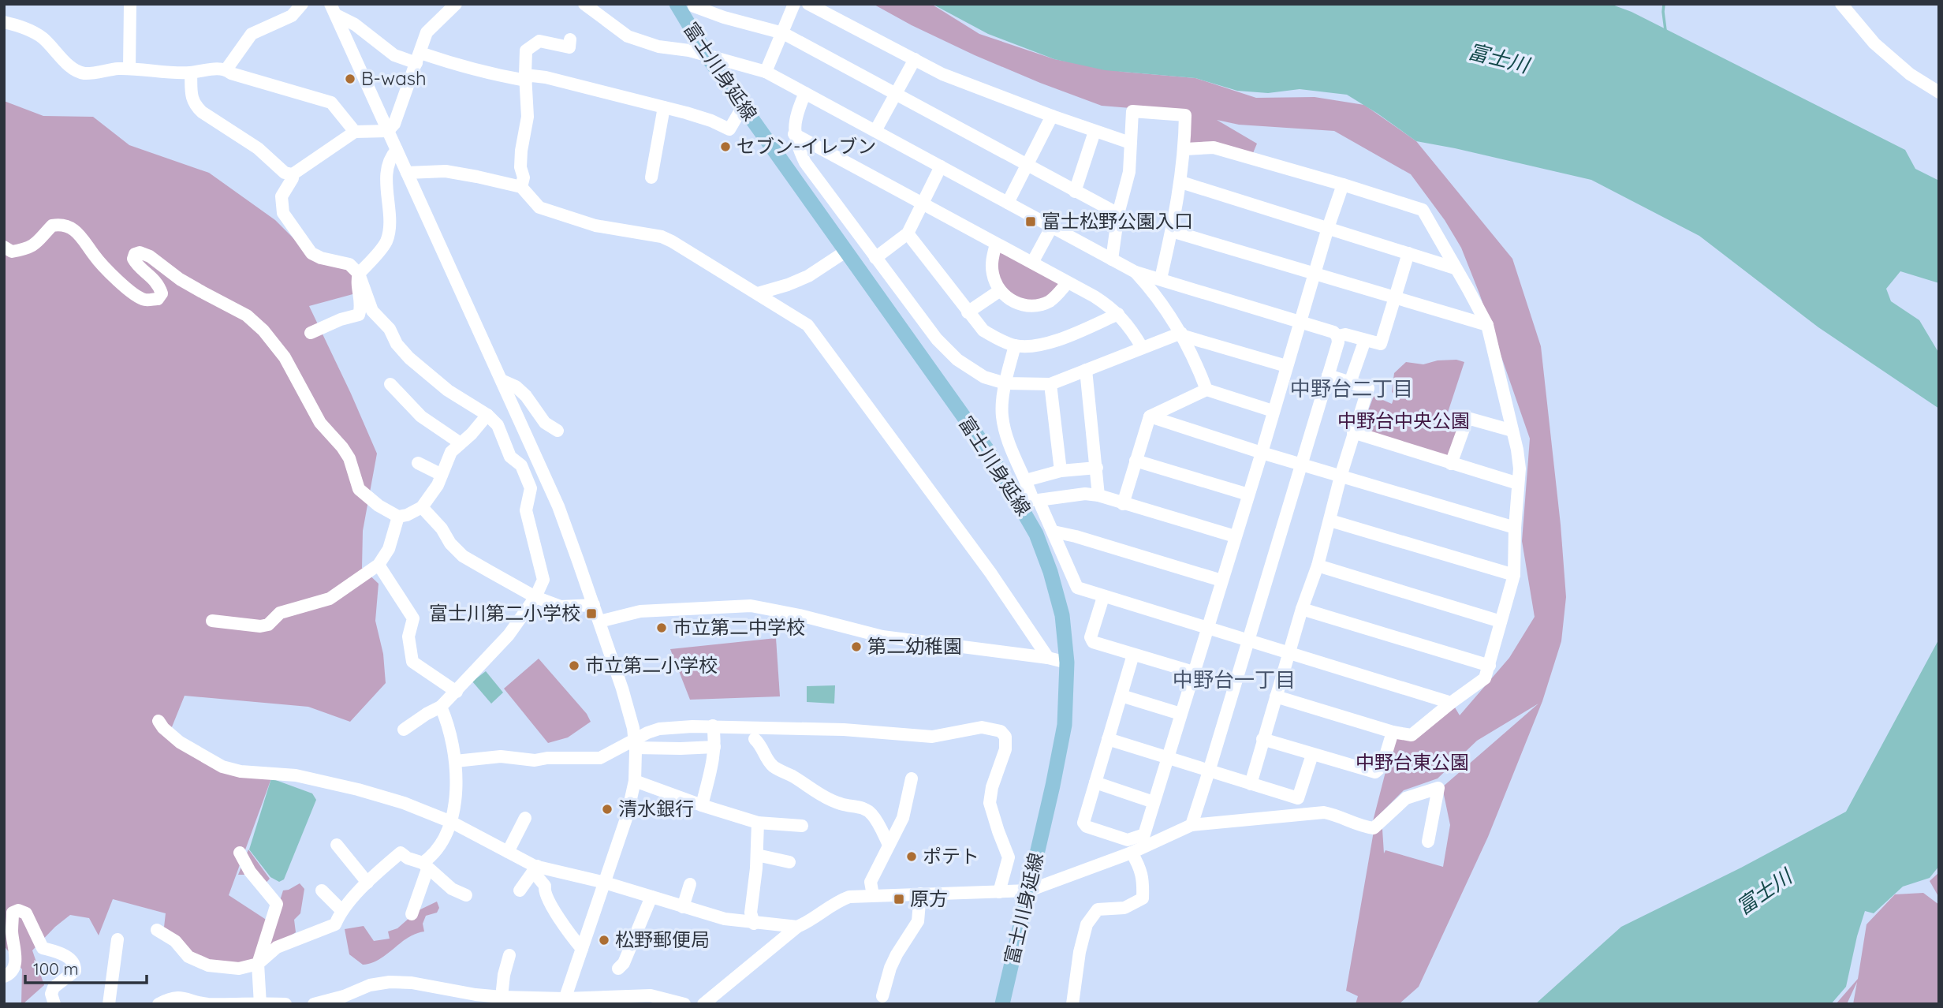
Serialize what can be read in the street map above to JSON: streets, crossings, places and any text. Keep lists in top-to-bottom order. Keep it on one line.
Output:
{"streets":{"main road":["富士川身延線"]},"districts":["中野台二丁目","中野台一丁目"],"water":["富士川"],"parks":["中野台中央公園","中野台東公園"],"places":{"other":["B-wash","セブン-イレブン","市立第二中学校","第二幼稚園","市立第二小学校","清水銀行","ポテト","松野郵便局"],"transit":["富士松野公園入口","富士川第二小学校","原方"]},"scale_bar":"100 m"}
